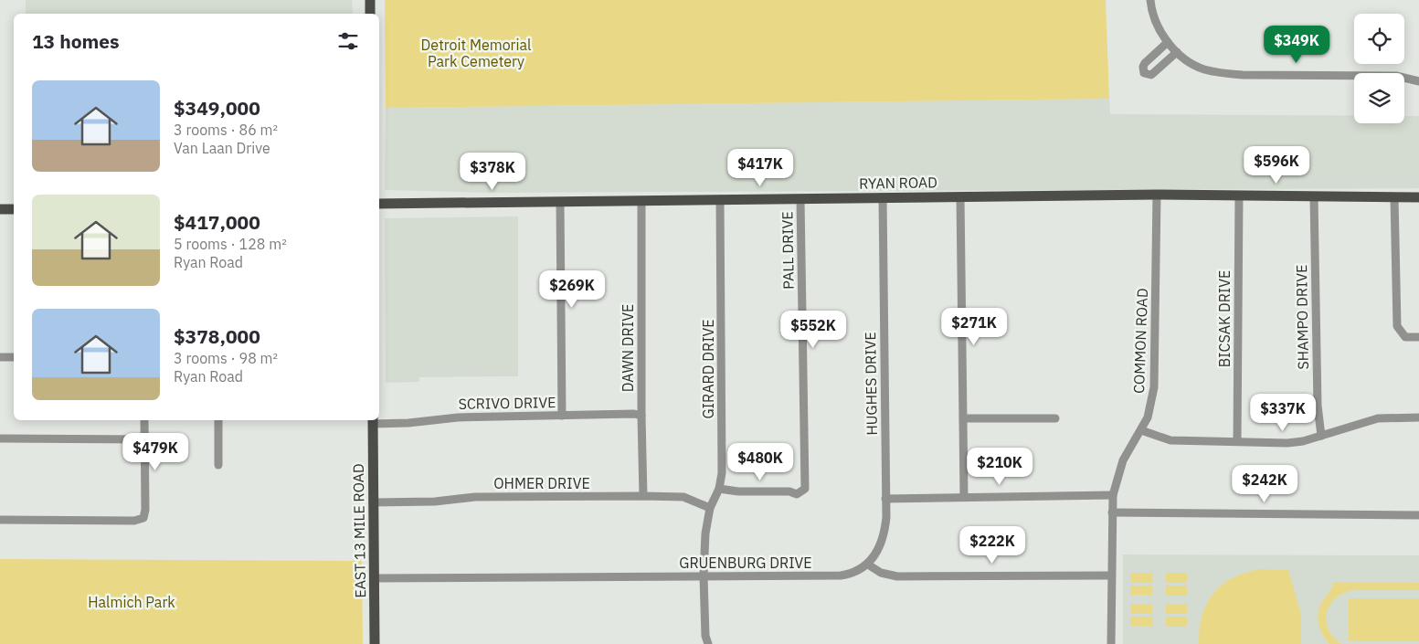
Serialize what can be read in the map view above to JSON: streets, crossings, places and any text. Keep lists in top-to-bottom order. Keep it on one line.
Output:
{"streets":{"main road":["RYAN ROAD","EAST 13 MILE ROAD"],"street":["PALL DRIVE","SHAMPO DRIVE","BICSAK DRIVE","COMMON ROAD","DAWN DRIVE","GIRARD DRIVE","HUGHES DRIVE","SCRIVO DRIVE","OHMER DRIVE","GRUENBURG DRIVE"]},"crossings":[["RYAN ROAD","PALL DRIVE"],["RYAN ROAD","SHAMPO DRIVE"],["RYAN ROAD","BICSAK DRIVE"],["RYAN ROAD","COMMON ROAD"],["RYAN ROAD","DAWN DRIVE"],["RYAN ROAD","GIRARD DRIVE"],["RYAN ROAD","HUGHES DRIVE"],["PALL DRIVE","GIRARD DRIVE"],["DAWN DRIVE","SCRIVO DRIVE"],["DAWN DRIVE","OHMER DRIVE"],["GIRARD DRIVE","OHMER DRIVE"],["GIRARD DRIVE","GRUENBURG DRIVE"],["HUGHES DRIVE","GRUENBURG DRIVE"],["SCRIVO DRIVE","EAST 13 MILE ROAD"],["OHMER DRIVE","EAST 13 MILE ROAD"],["EAST 13 MILE ROAD","GRUENBURG DRIVE"]],"parks":["Detroit Memorial Park Cemetery","Halmich Park"],"page":{"heading":"13 homes","price":["$349K","$596K","$417K","$378K","$269K","$271K","$552K","$337K","$479K","$480K","$210K","$242K","$222K"],"list":[{"name":"$349,000","note":"3 rooms · 86 m² · Van Laan Drive"},{"name":"$417,000","note":"5 rooms · 128 m² · Ryan Road"},{"name":"$378,000","note":"3 rooms · 98 m² · Ryan Road"}]}}
